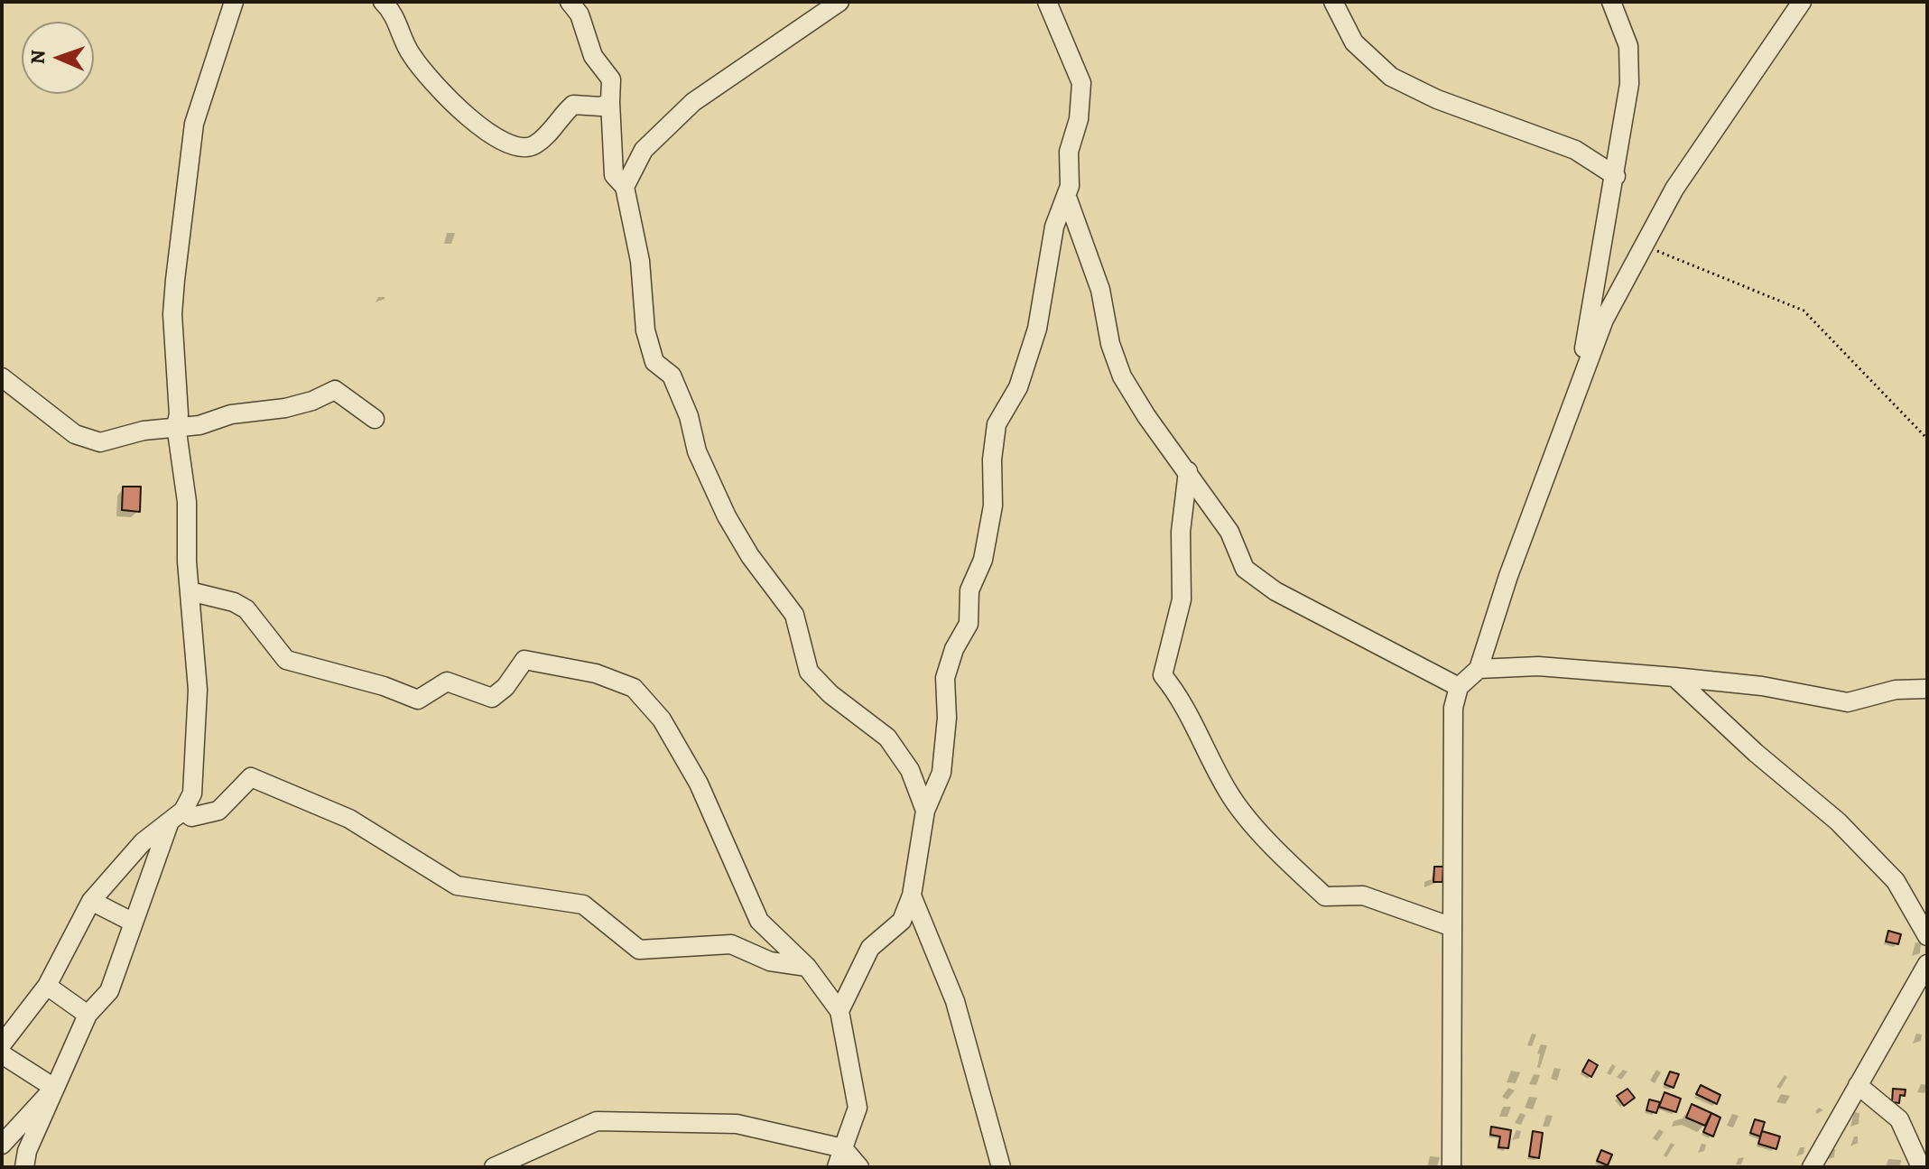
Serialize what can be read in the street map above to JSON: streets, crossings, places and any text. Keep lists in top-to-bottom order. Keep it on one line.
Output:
{"north":"left"}
